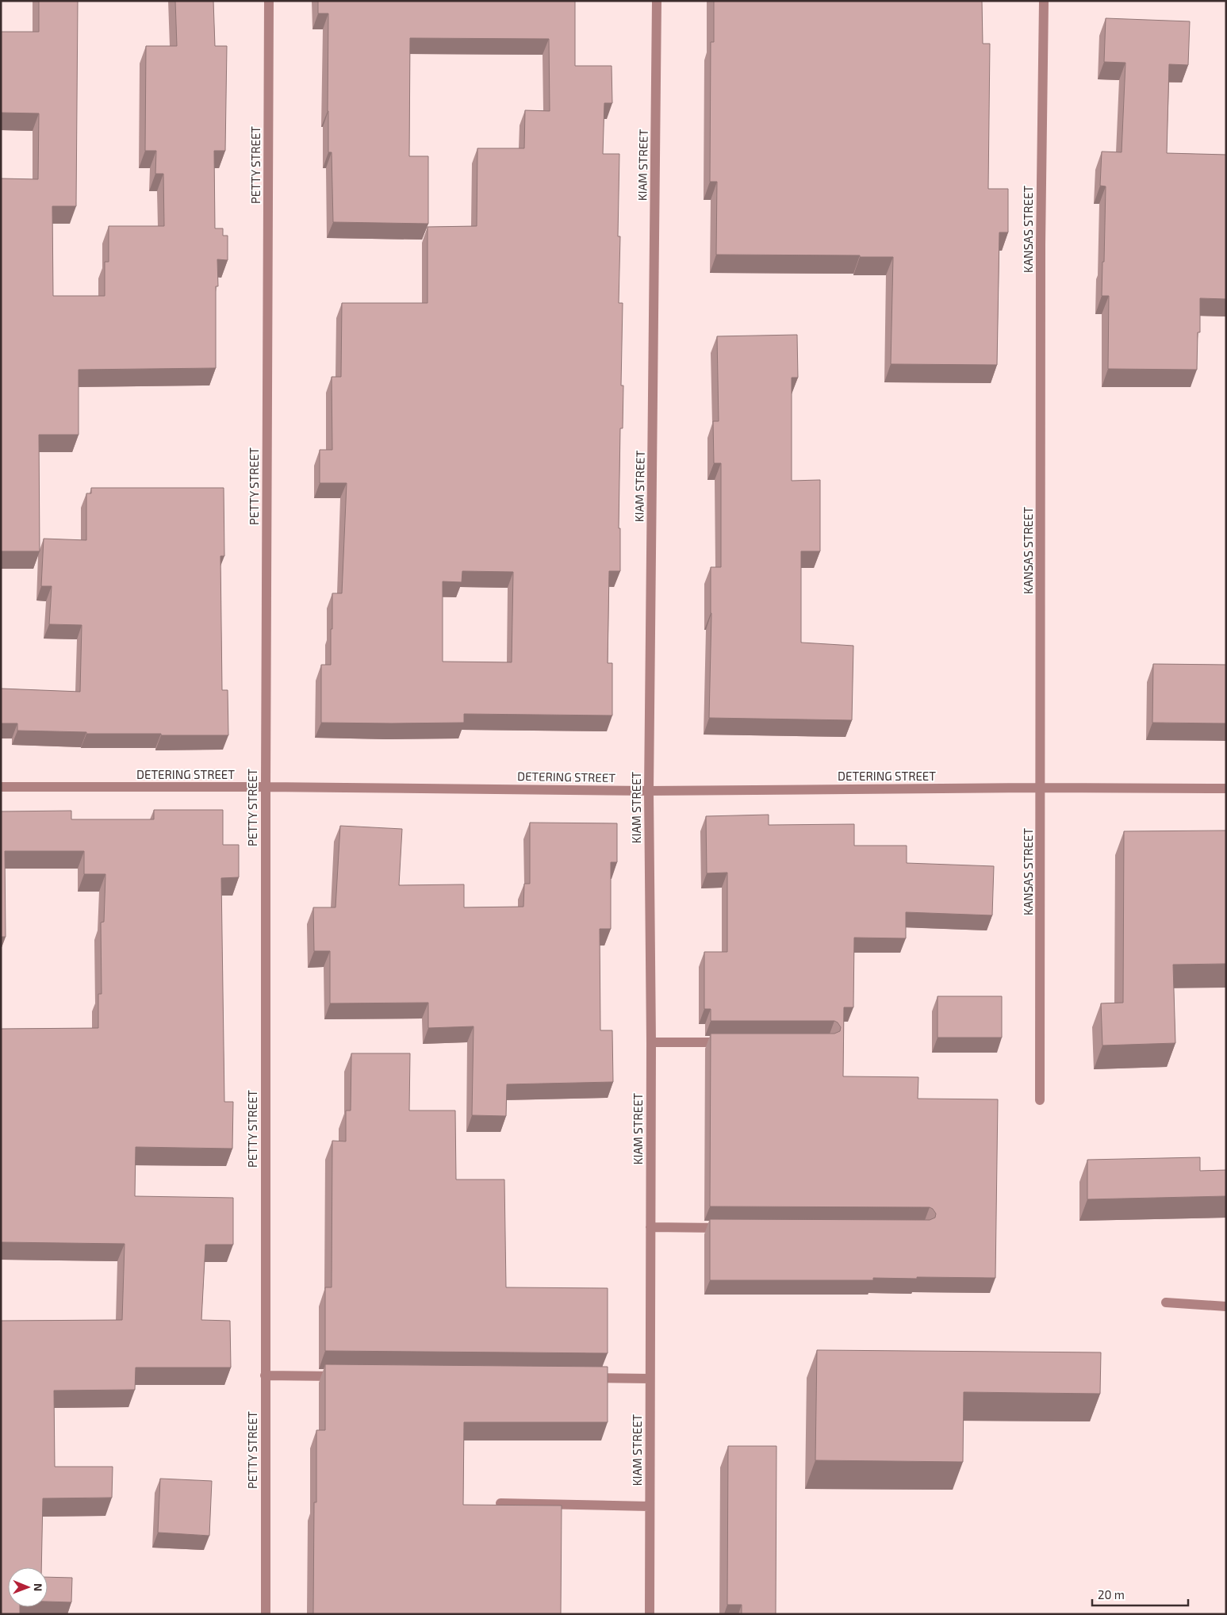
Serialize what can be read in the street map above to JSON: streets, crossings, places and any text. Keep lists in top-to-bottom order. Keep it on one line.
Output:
{"streets":{"street":["PETTY STREET","KIAM STREET","KANSAS STREET","DETERING STREET"]},"crossings":[["PETTY STREET","DETERING STREET"],["KIAM STREET","DETERING STREET"],["KANSAS STREET","DETERING STREET"]],"scale_bar":"20 m","north":"right"}
